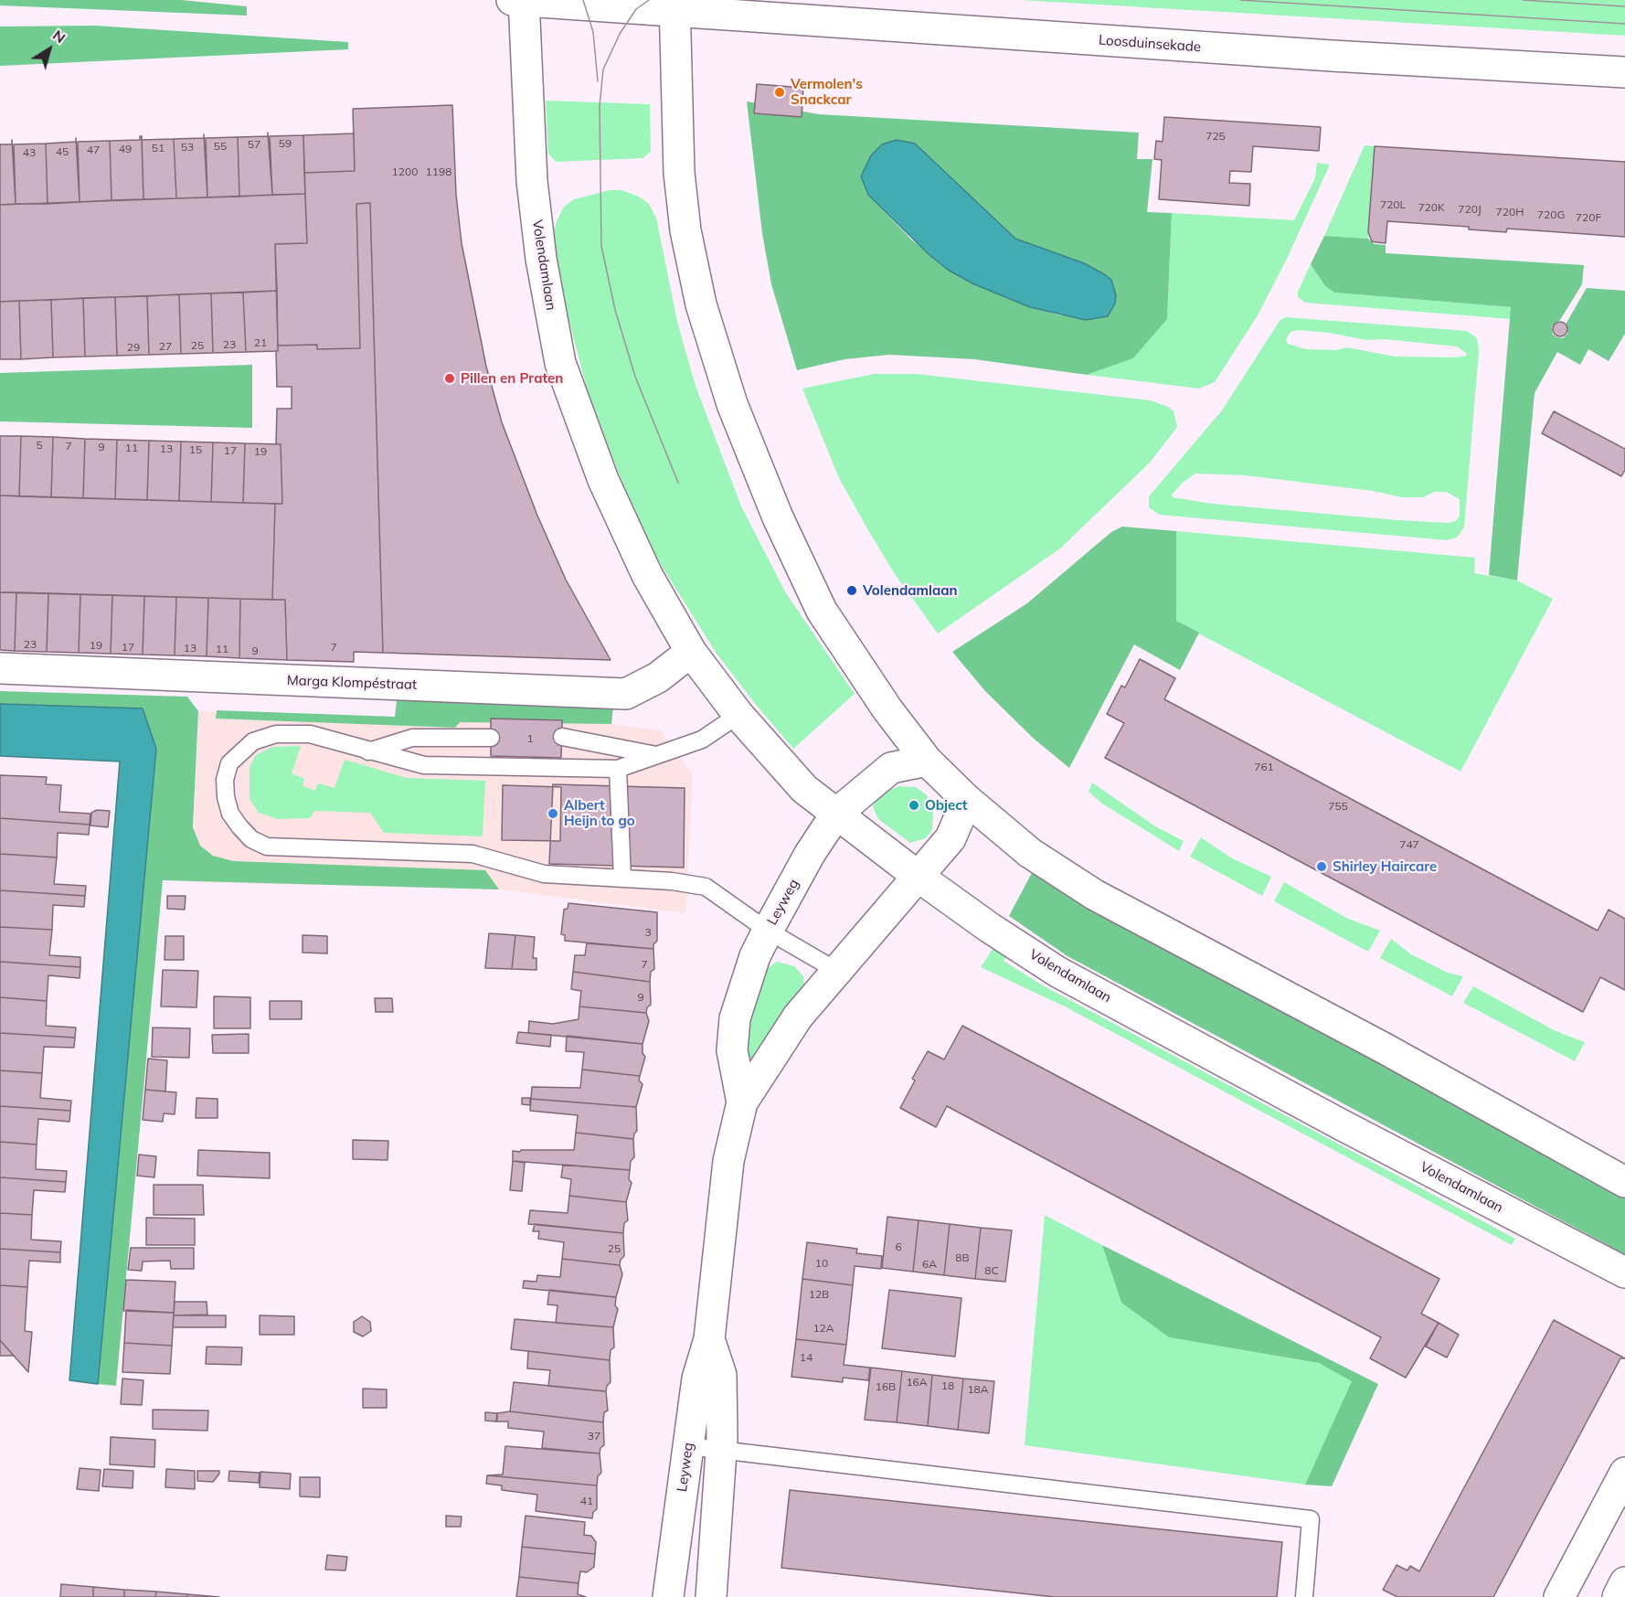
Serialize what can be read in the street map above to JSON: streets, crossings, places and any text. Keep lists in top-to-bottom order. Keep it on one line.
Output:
{"streets":{"street":["Loosduinsekade","Volendamlaan","Marga Klompéstraat","Leyweg"]},"crossings":[["Loosduinsekade","Volendamlaan"],["Volendamlaan","Marga Klompéstraat"],["Volendamlaan","Leyweg"]],"places":["Vermolen's Snackcar","Pillen en Praten","Volendamlaan","Object","Albert Heijn to go","Shirley Haircare"],"house_numbers":["725","59","57","55","53","51","49","47","45","43","1200","1198","720L","720K","720J","720H","720G","720F","21","23","25","27","29","5","7","9","11","13","15","17","19","23","19","17","7","13","11","9","1","761","755","747","3","7","9","6","25","8B","10","6A","8C","12B","12A","14","16A","18","16B","18A","37","41"],"north":"top right"}
